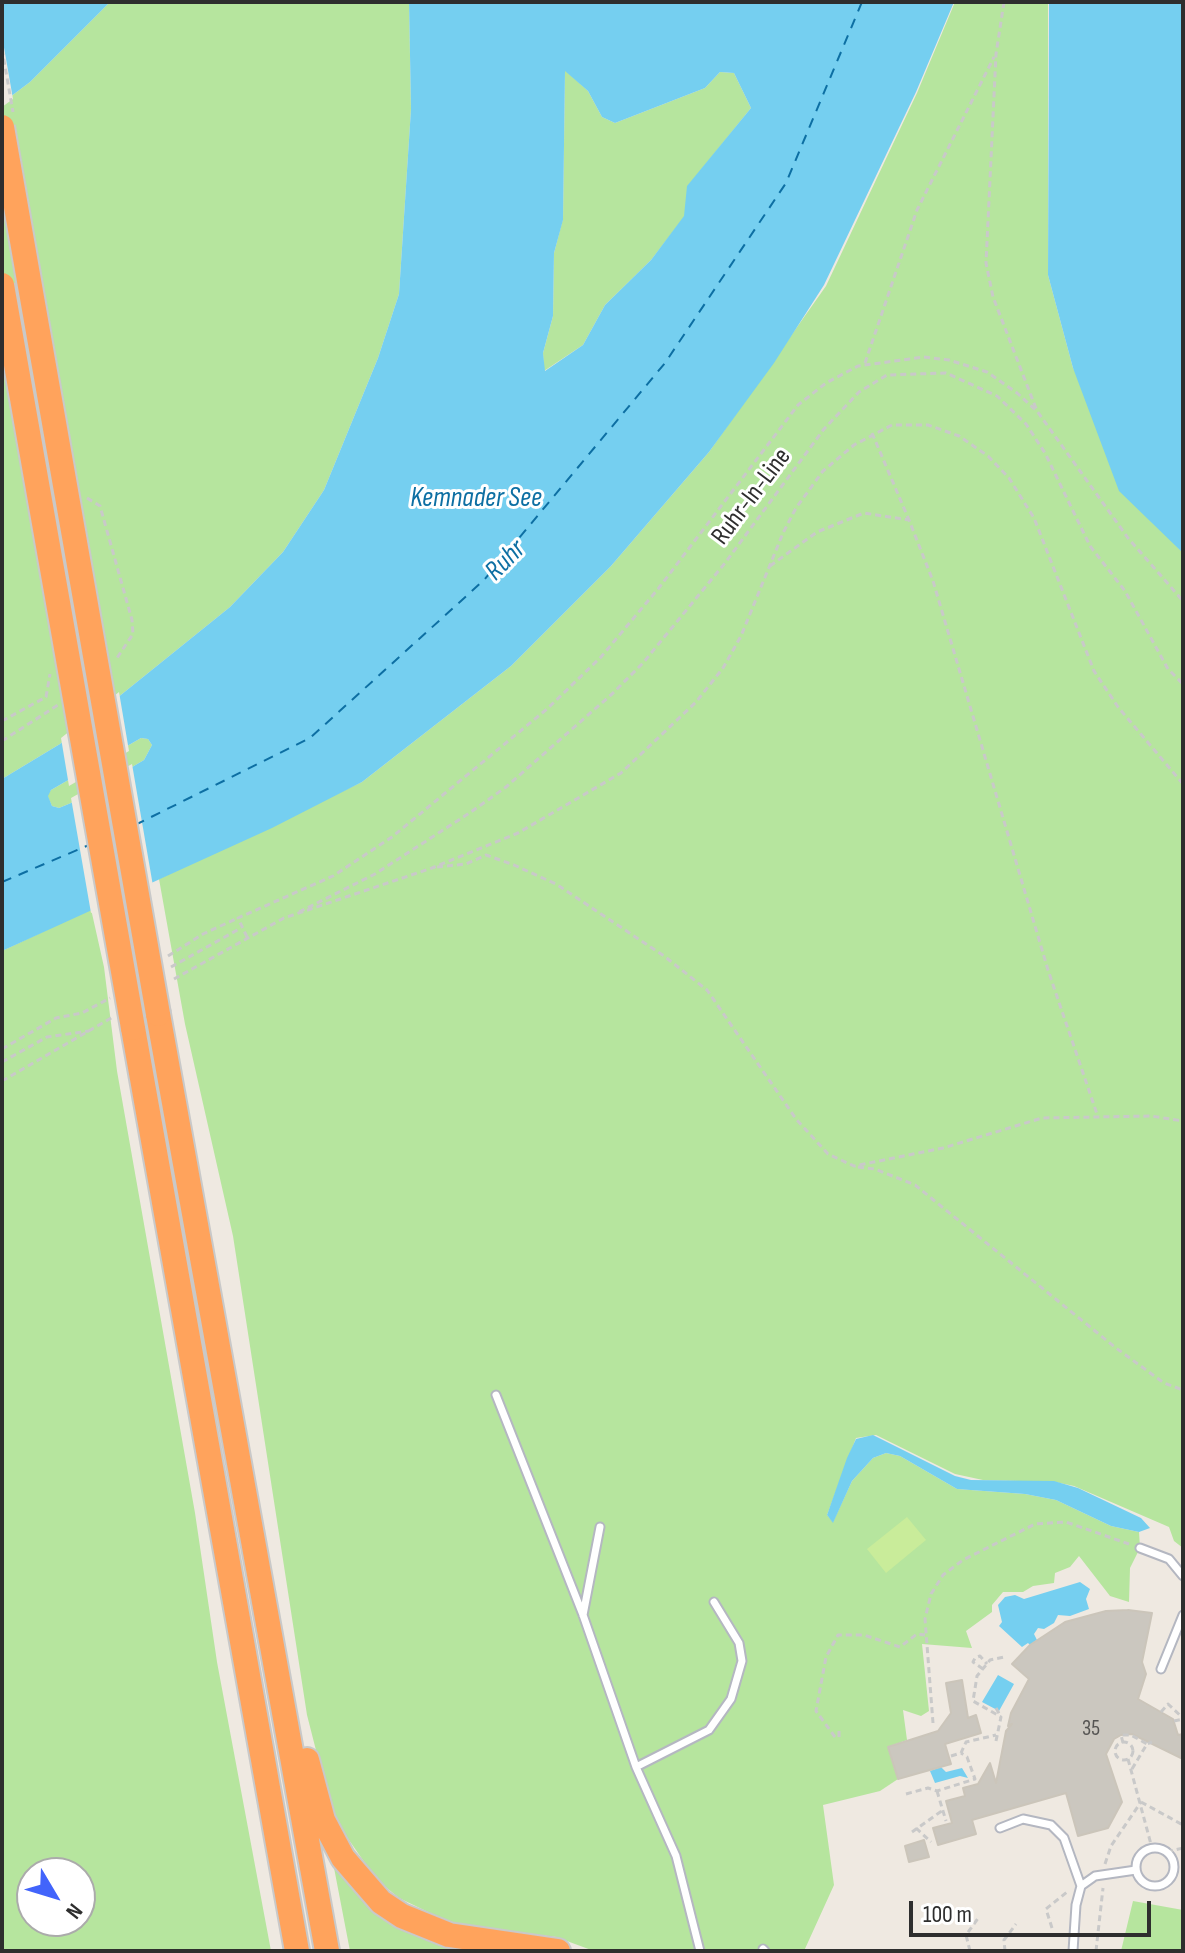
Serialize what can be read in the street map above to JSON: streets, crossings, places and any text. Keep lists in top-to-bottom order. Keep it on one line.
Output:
{"streets":{"path":["Ruhr-In-Line"]},"water":["Kemnader See","Ruhr"],"house_numbers":["35"],"scale_bar":"100 m","north":"bottom right"}
